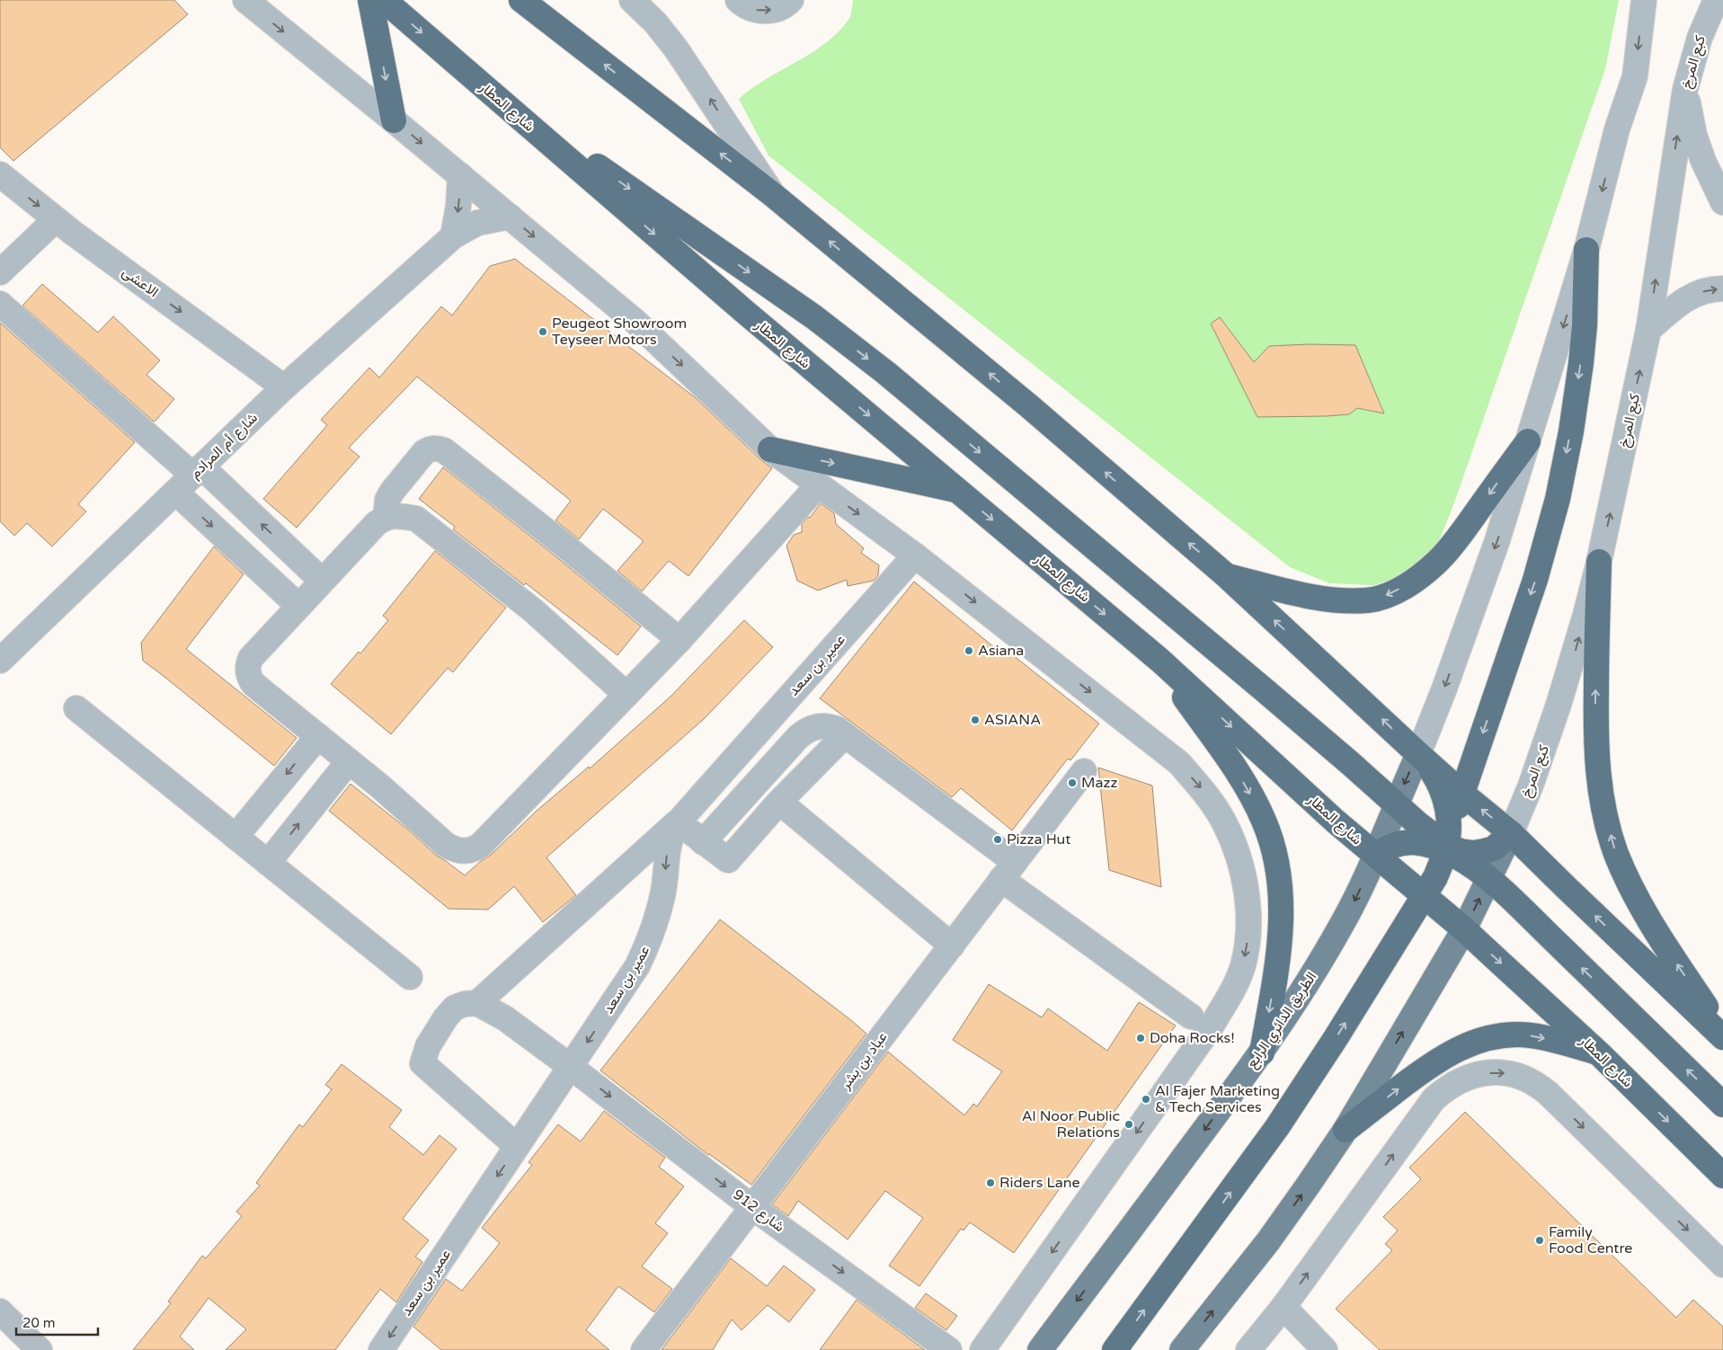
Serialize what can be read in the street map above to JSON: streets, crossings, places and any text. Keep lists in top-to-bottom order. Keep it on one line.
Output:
{"streets":{"highway":["شارع المطار"],"main road":["الطريق الدائري الرابع"],"street":["كبع المرخ","الاعشى","شارع أم المرادم","عمير بن سعد","عباد بن بشر","شارع 912"]},"crossings":[["شارع المطار","الطريق الدائري الرابع"],["الاعشى","شارع أم المرادم"],["عمير بن سعد","شارع 912"],["عباد بن بشر","شارع 912"]],"one_way":["شارع 912"],"places":["Peugeot Showroom Teyseer Motors","Asiana","ASIANA","Mazz","Pizza Hut","Doha Rocks!","Al Fajer Marketing & Tech Services","Al Noor Public Relations","Riders Lane","Family Food Centre"],"scale_bar":"20 m"}
